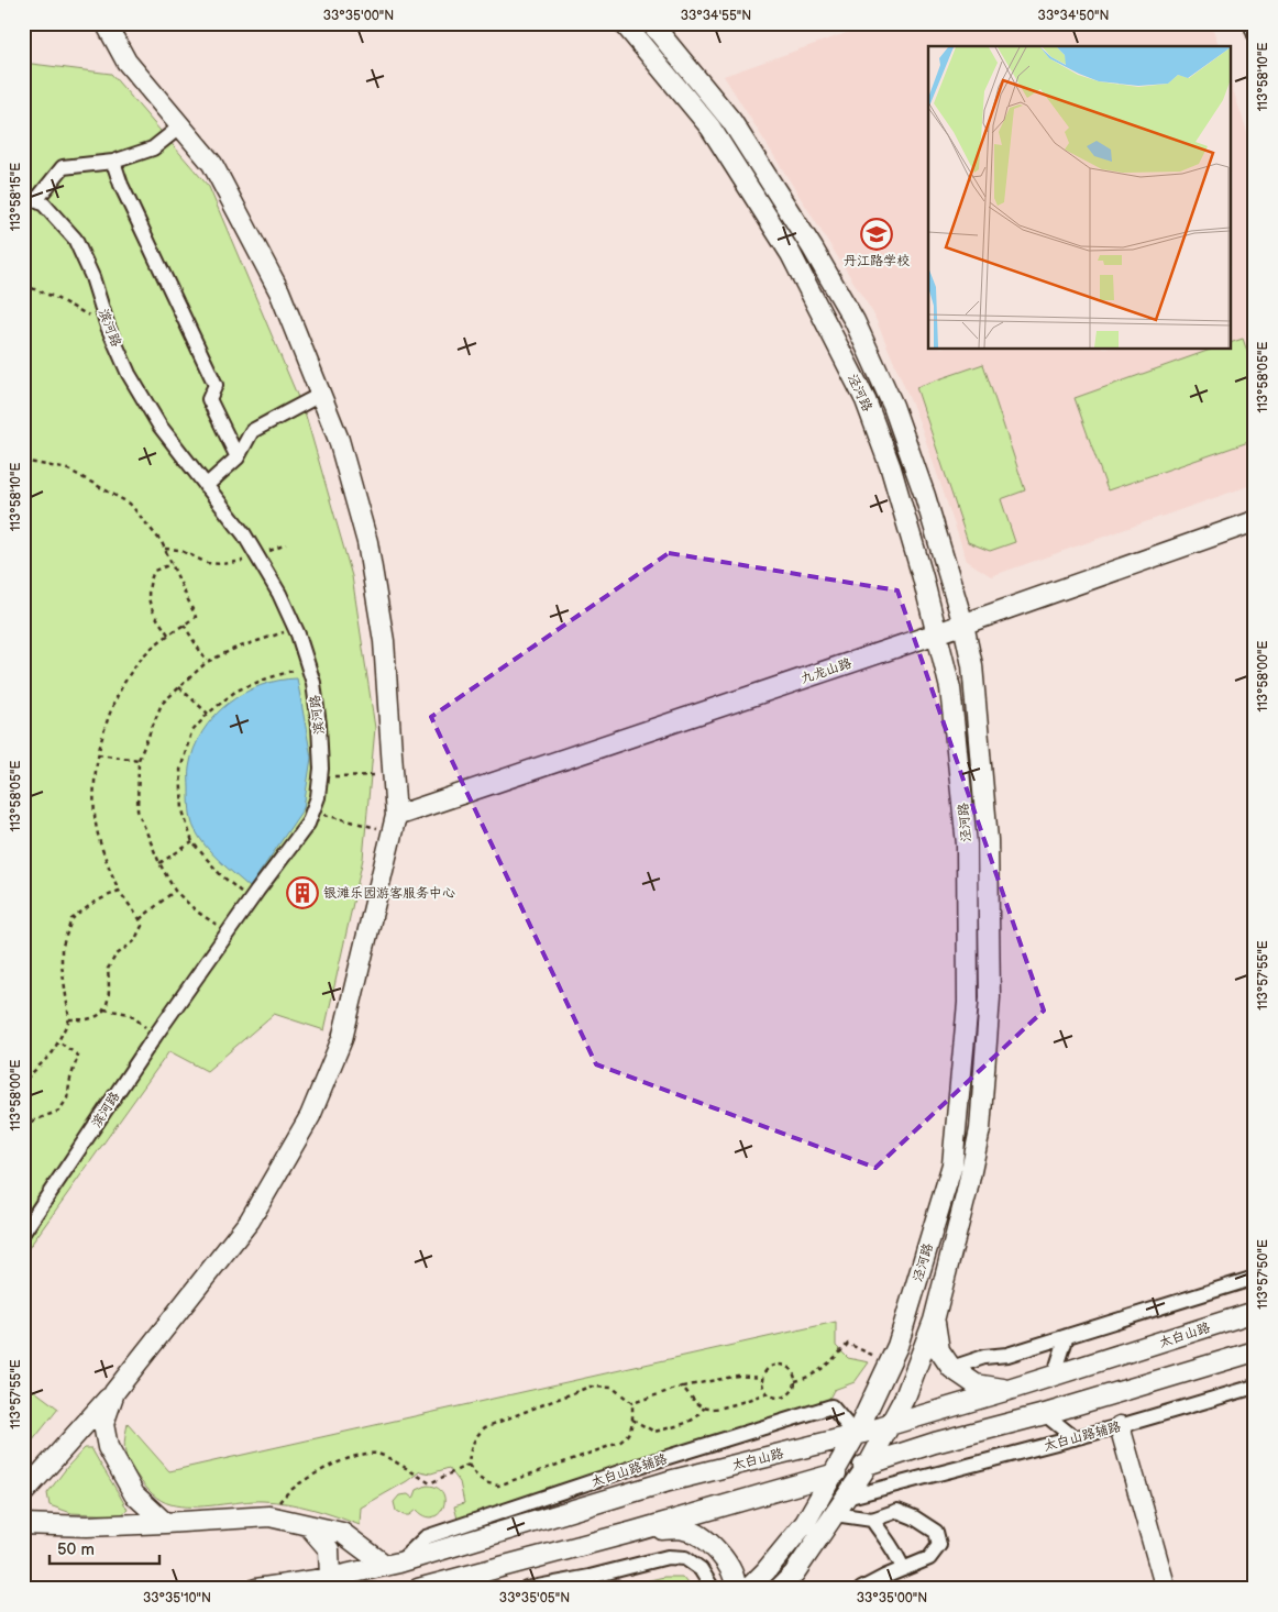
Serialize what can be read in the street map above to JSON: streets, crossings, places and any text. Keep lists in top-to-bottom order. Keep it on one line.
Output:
{"streets":{"street":["滨河路","泾河路","九龙山路","太白山路","太白山路辅路"]},"crossings":[["泾河路","九龙山路"],["泾河路","太白山路"],["泾河路","太白山路辅路"],["太白山路","太白山路辅路"]],"places":{"school or university":["丹江路学校"],"building":["银滩乐园游客服务中心"]},"scale_bar":"50 m","coordinates":["33°35'00\"N","33°34'55\"N","33°34'50\"N","113°58'10\"E","113°58'15\"E","113°58'05\"E","113°58'00\"E","113°57'55\"E","113°57'50\"E","33°35'10\"N","33°35'05\"N"]}
